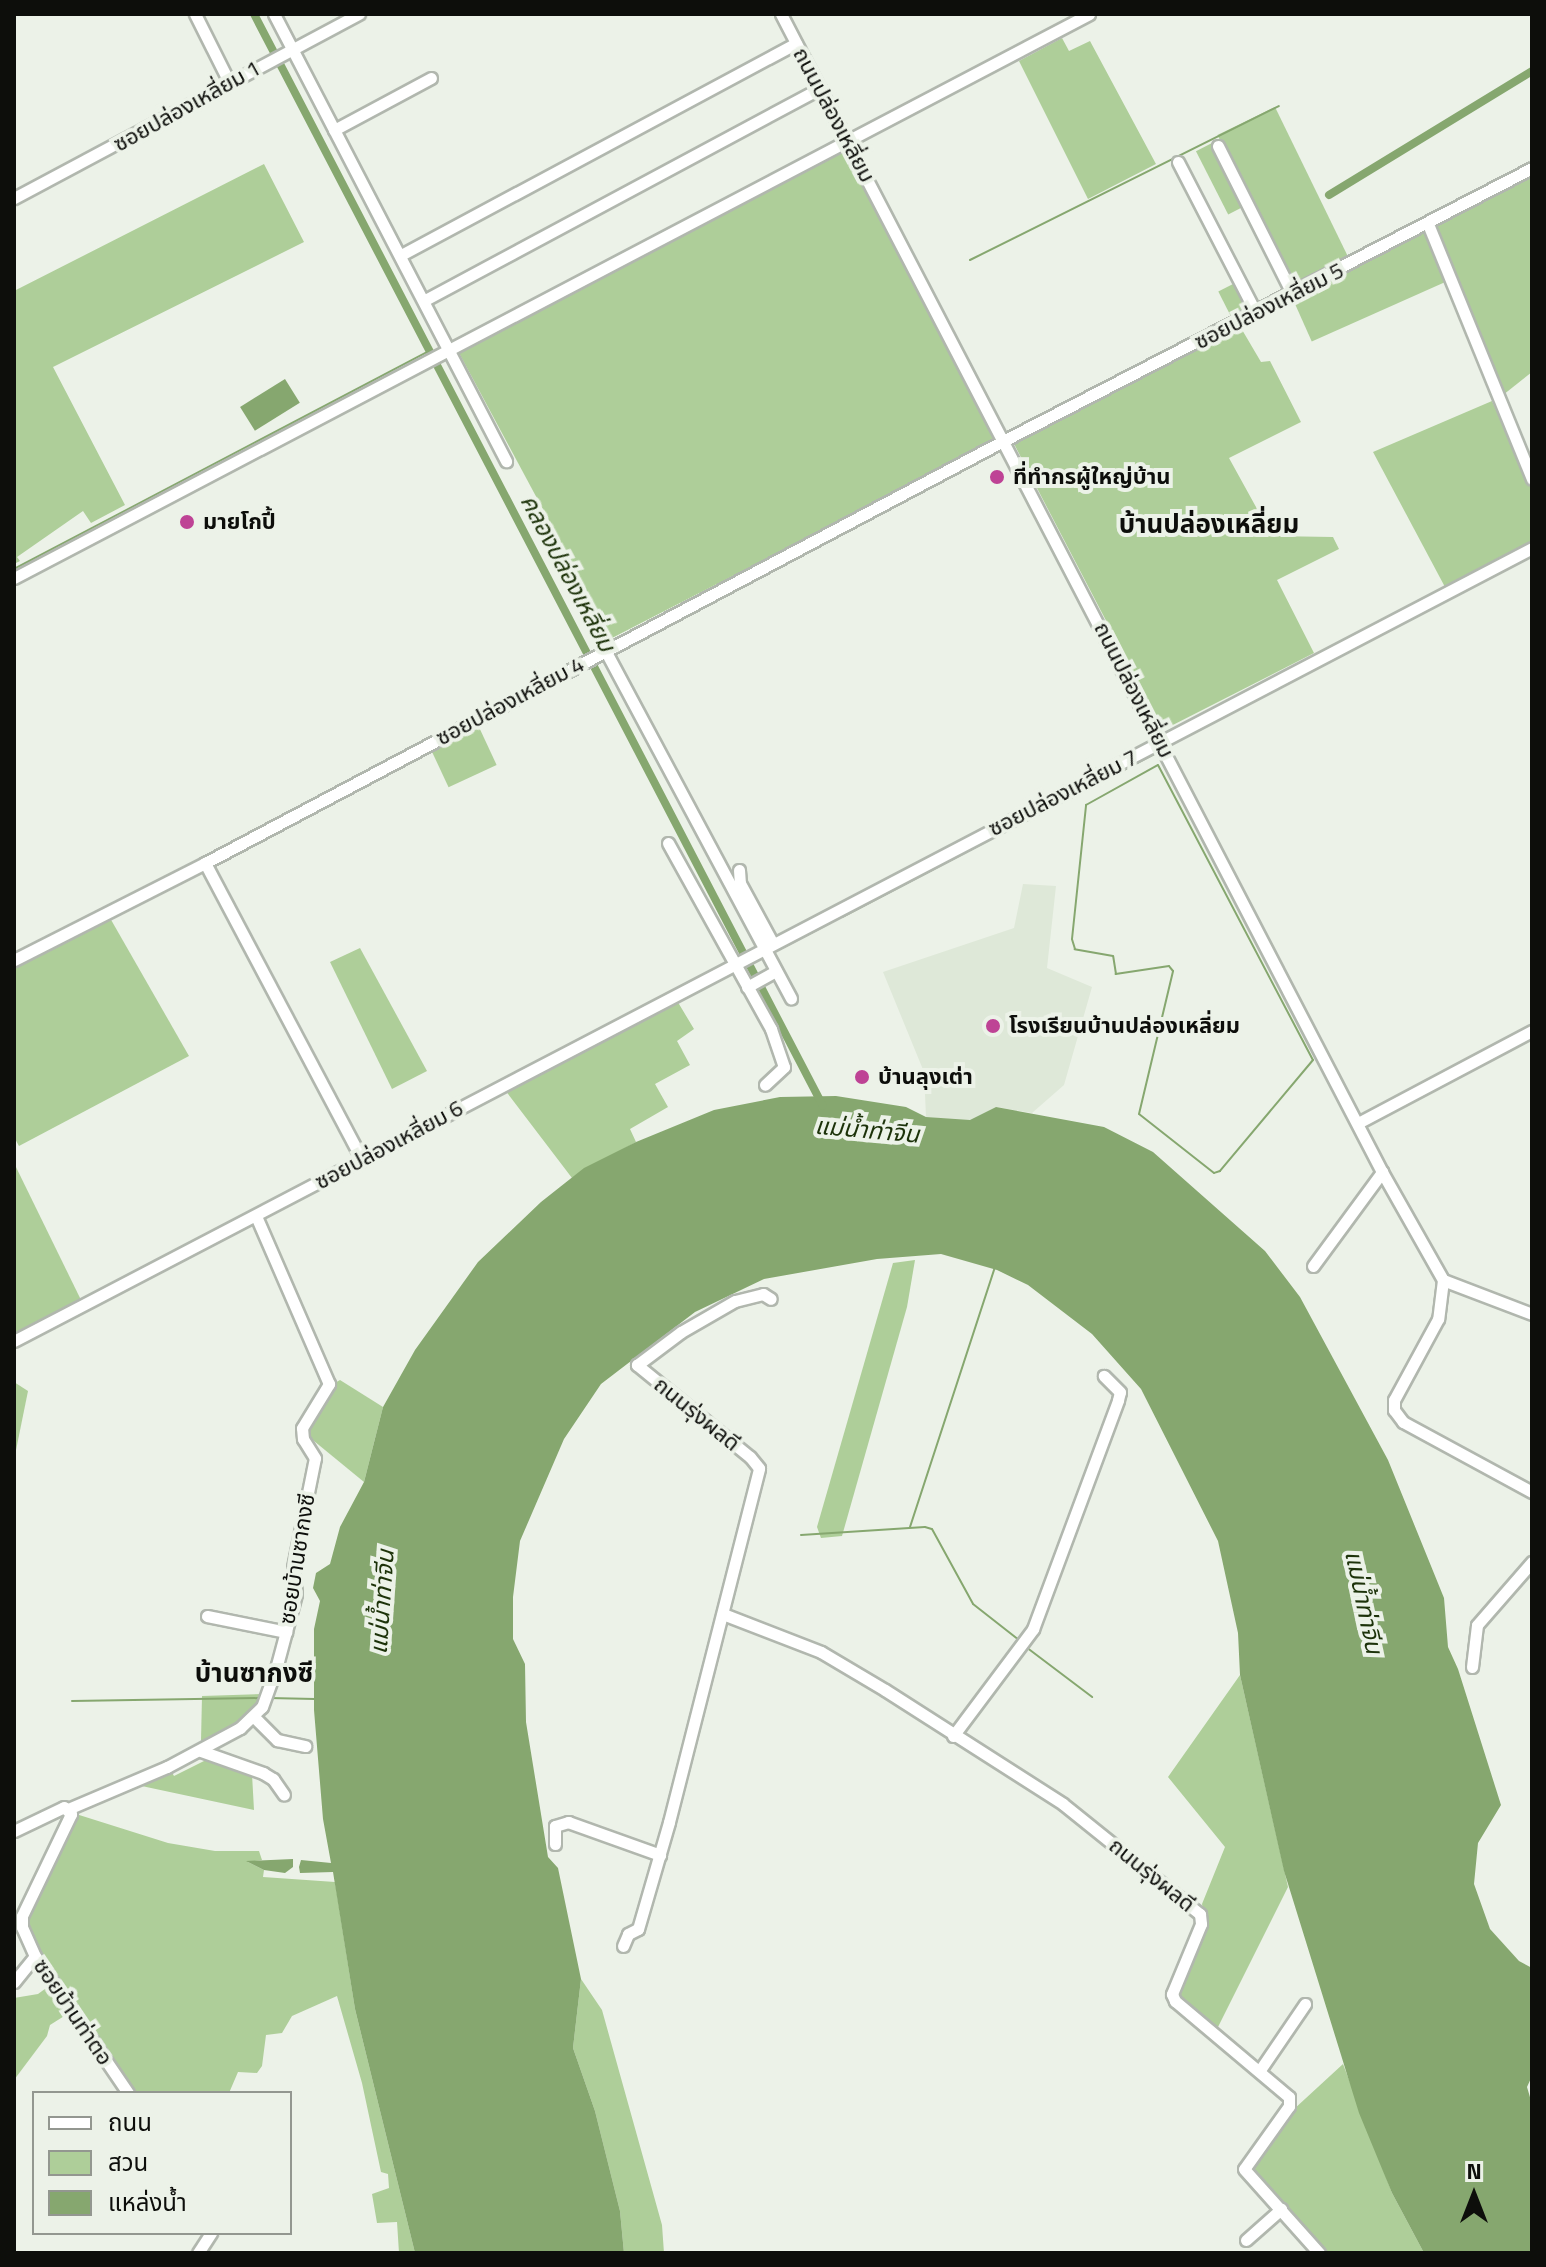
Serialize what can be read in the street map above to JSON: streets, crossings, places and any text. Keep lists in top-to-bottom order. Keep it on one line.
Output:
{"streets":{"street":["ซอยปล่องเหลี่ยม 1","ถนนปล่องเหลี่ยม","ซอยปล่องเหลี่ยม 5","ซอยปล่องเหลี่ยม 4","ซอยปล่องเหลี่ยม 7","ซอยปล่องเหลี่ยม 6","ถนนรุ่งผลดี","ซอยบ้านซากงซี","ซอยบ้านท่าตอ"]},"crossings":[["ถนนปล่องเหลี่ยม","ซอยปล่องเหลี่ยม 5"],["ถนนปล่องเหลี่ยม","ซอยปล่องเหลี่ยม 4"],["ถนนปล่องเหลี่ยม","ซอยปล่องเหลี่ยม 7"],["ซอยปล่องเหลี่ยม 5","ซอยปล่องเหลี่ยม 4"],["ซอยปล่องเหลี่ยม 7","ซอยปล่องเหลี่ยม 6"],["ซอยปล่องเหลี่ยม 6","ซอยบ้านซากงซี"],["ซอยบ้านซากงซี","ซอยบ้านท่าตอ"]],"districts":["บ้านปล่องเหลี่ยม","บ้านซากงซี"],"water":["คลองปล่องเหลี่ยม","แม่น้ำท่าจีน"],"places":["ที่ทำกรผู้ใหญ่บ้าน","มายโกปี้","โรงเรียนบ้านปล่องเหลี่ยม","บ้านลุงเต่า"],"legend":["ถนน","สวน","แหล่งน้ำ"],"north":"top"}
